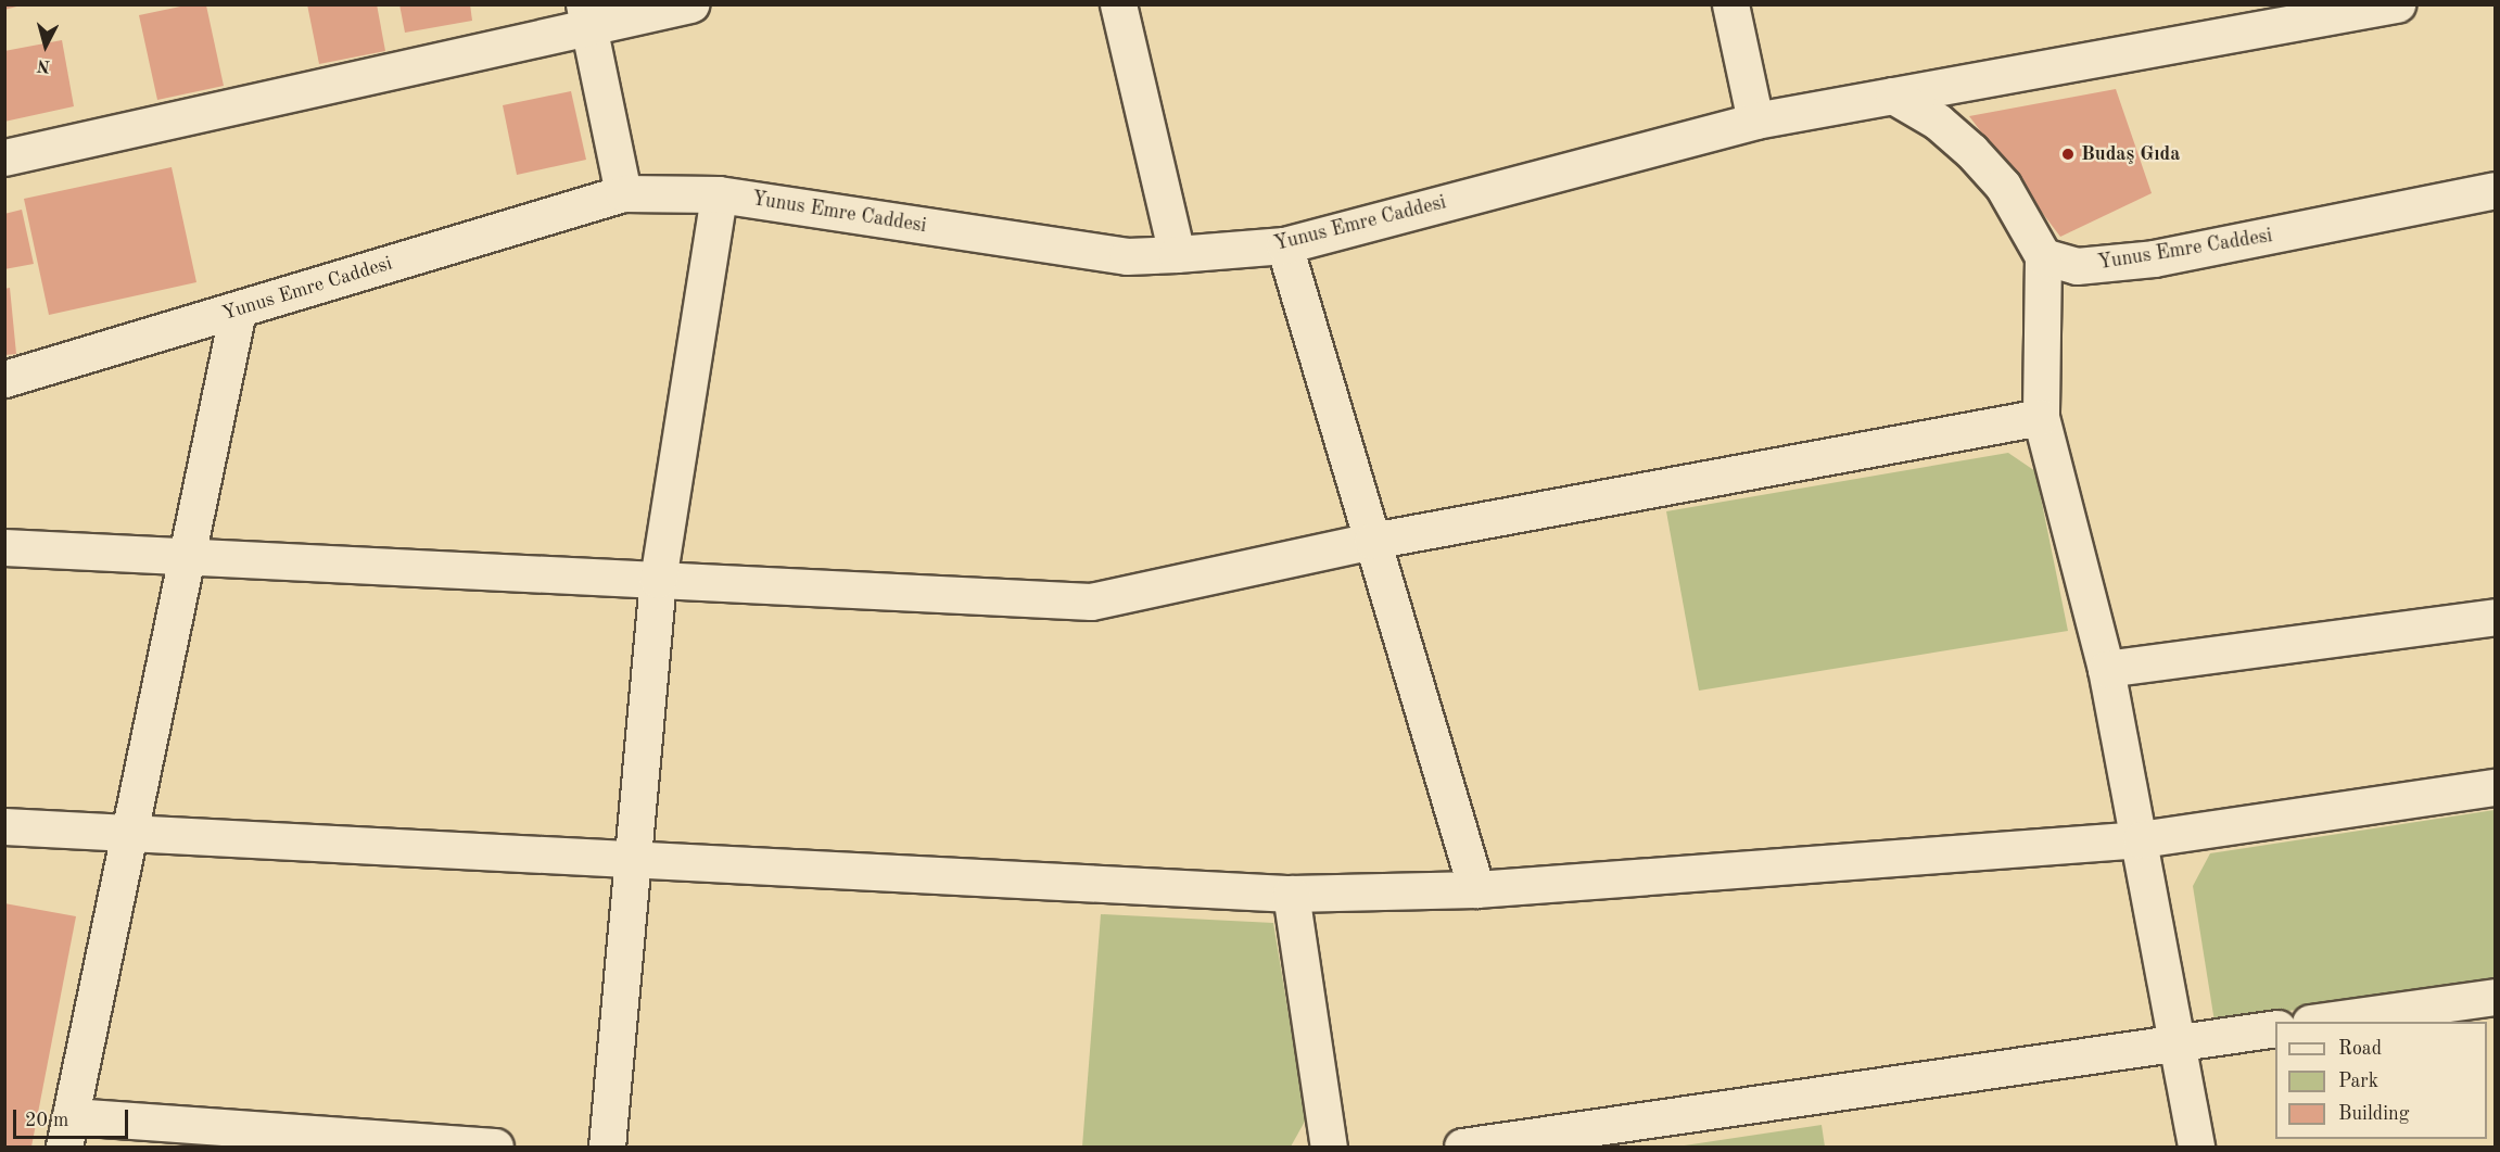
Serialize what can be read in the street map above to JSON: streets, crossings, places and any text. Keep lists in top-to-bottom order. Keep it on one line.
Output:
{"streets":{"street":["Yunus Emre Caddesi"]},"places":["Budaş Gıda"],"legend":["Road","Park","Building"],"scale_bar":"20 m","north":"bottom"}
